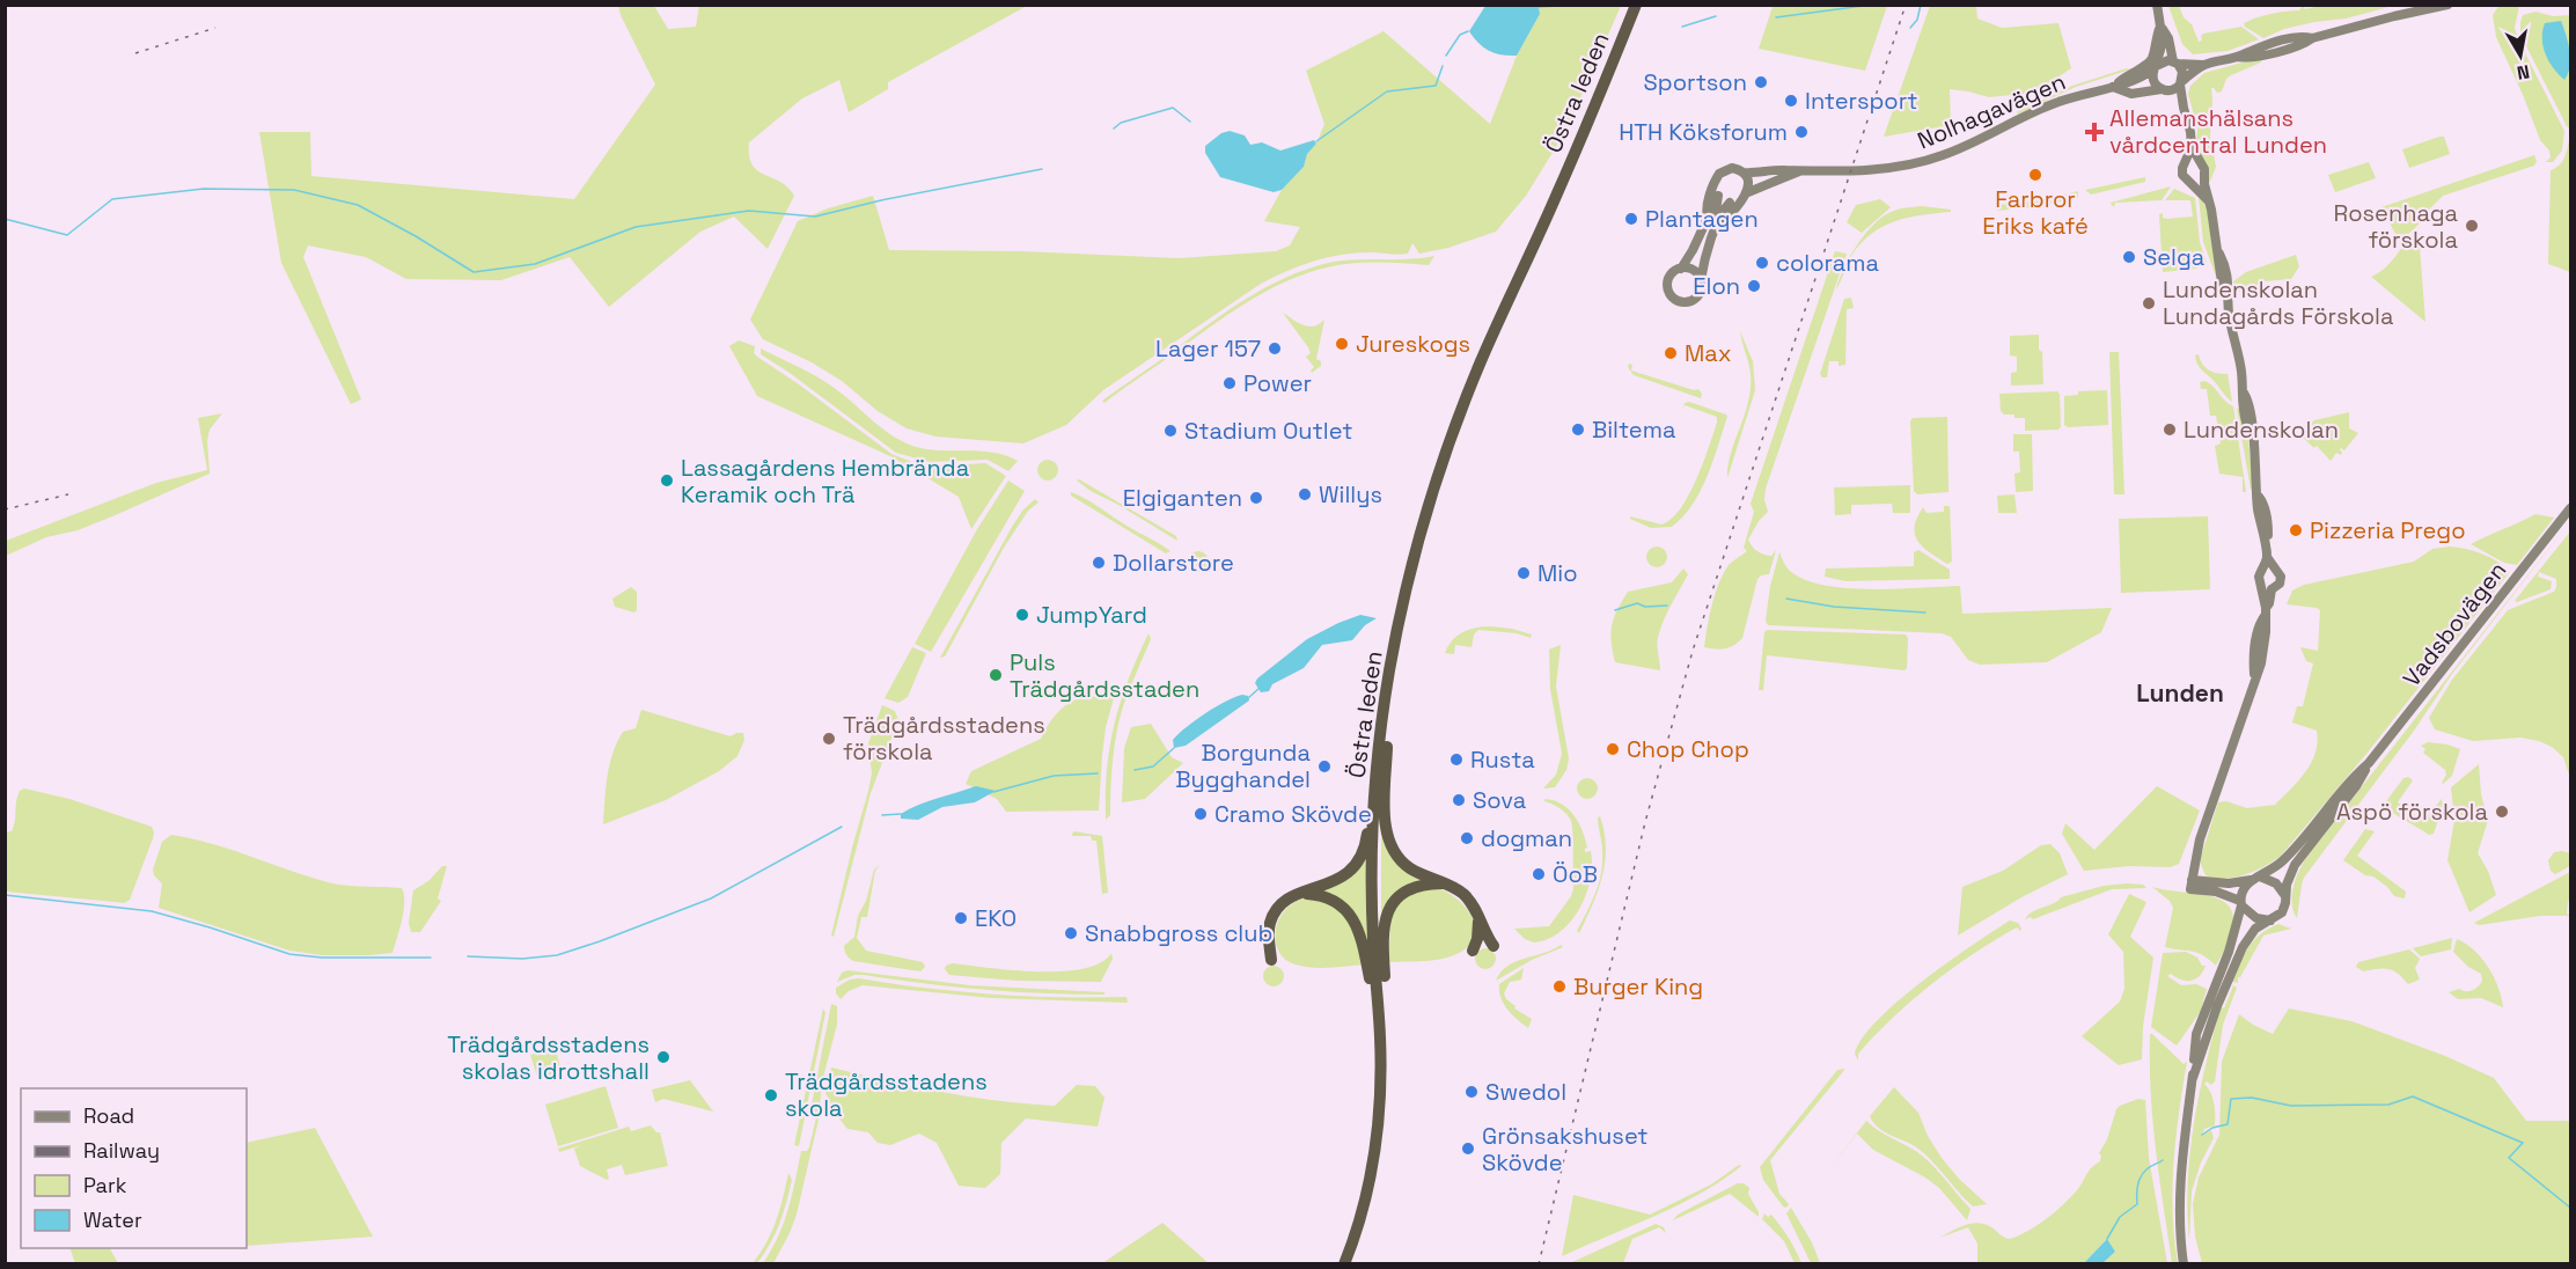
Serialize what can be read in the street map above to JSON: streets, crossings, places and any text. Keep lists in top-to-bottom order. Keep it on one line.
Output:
{"streets":{"highway":["Östra leden"],"street":["Nolhagavägen","Vadsbovägen"]},"districts":["Lunden"],"places":{"other":["Sportson","Intersport","HTH Köksforum","Farbror Eriks kafé","Plantagen","Rosenhaga förskola","Selga","colorama","Elon","Lundenskolan Lundagårds Förskola","Jureskogs","Lager 157","Max","Power","Biltema","Lundenskolan","Stadium Outlet","Lassagårdens Hembrända Keramik och Trä","Willys","Elgiganten","Pizzeria Prego","Dollarstore","Mio","JumpYard","Puls Trädgårdsstaden","Trädgårdsstadens förskola","Chop Chop","Rusta","Borgunda Bygghandel","Sova","Aspö förskola","Cramo Skövde","dogman","ÖoB","EKO","Snabbgross club","Burger King","Trädgårdsstadens skolas idrottshall","Swedol","Trädgårdsstadens skola","Grönsakshuset Skövde"],"health":["Allemanshälsans vårdcentral Lunden"]},"legend":["Road","Railway","Park","Water"],"north":"bottom"}
